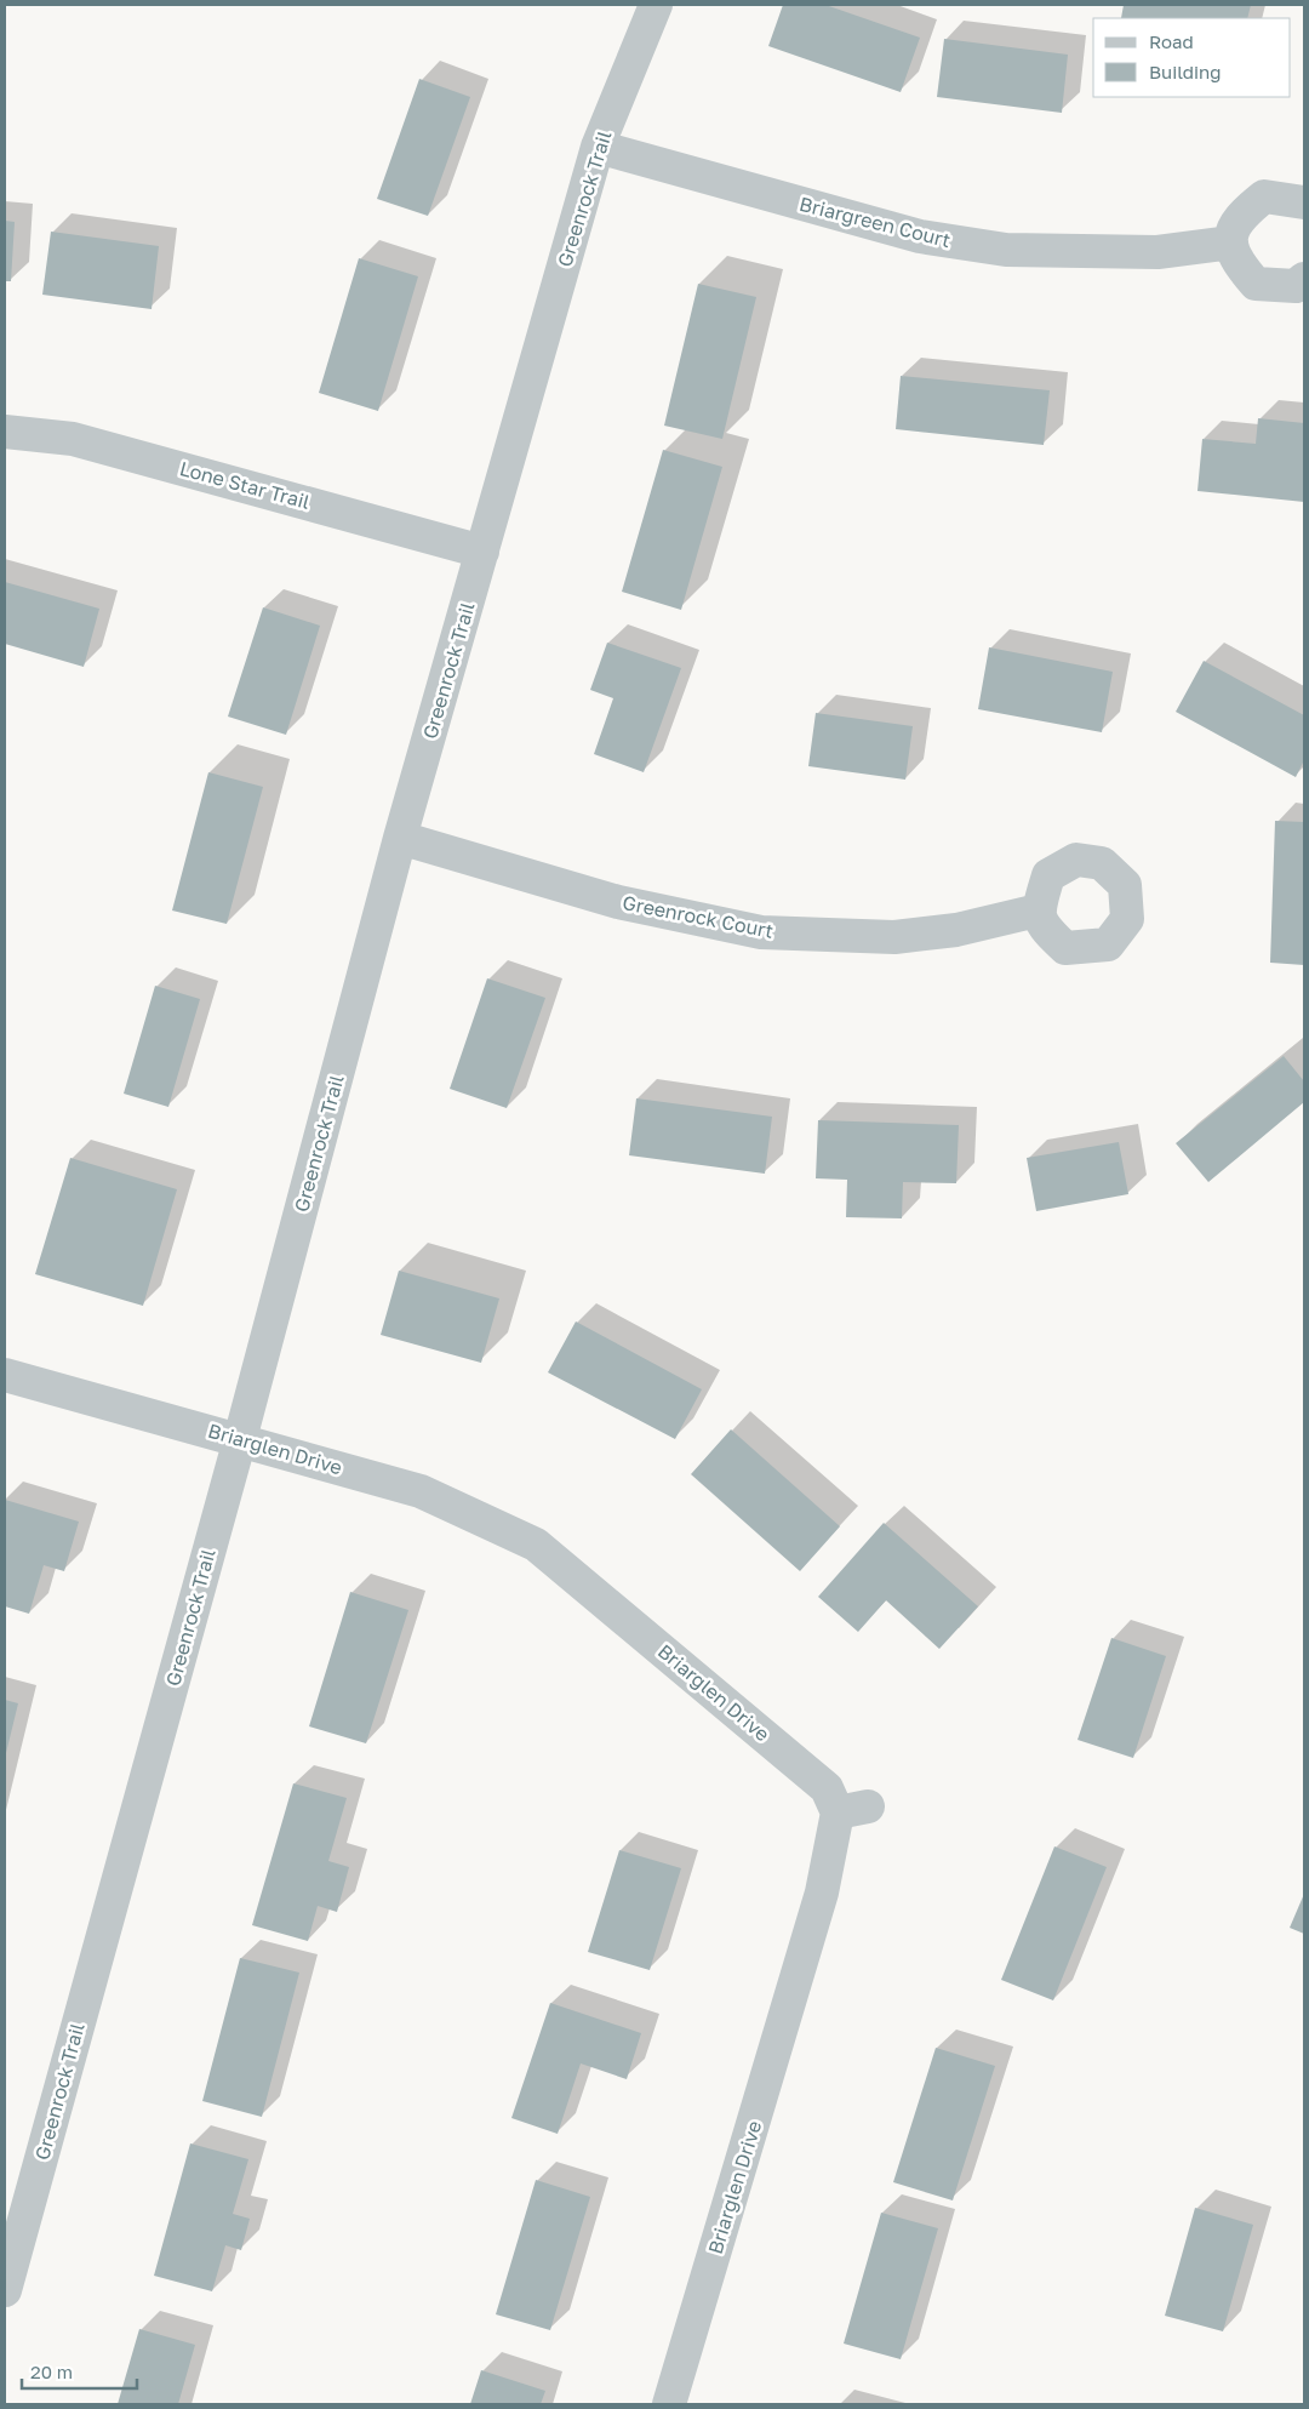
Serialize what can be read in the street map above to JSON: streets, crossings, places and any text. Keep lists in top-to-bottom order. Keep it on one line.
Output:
{"streets":{"street":["Greenrock Trail","Briargreen Court","Lone Star Trail","Greenrock Court","Briarglen Drive"]},"crossings":[["Greenrock Trail","Briargreen Court"],["Greenrock Trail","Lone Star Trail"],["Greenrock Trail","Greenrock Court"],["Greenrock Trail","Briarglen Drive"]],"legend":["Road","Building"],"scale_bar":"20 m"}
